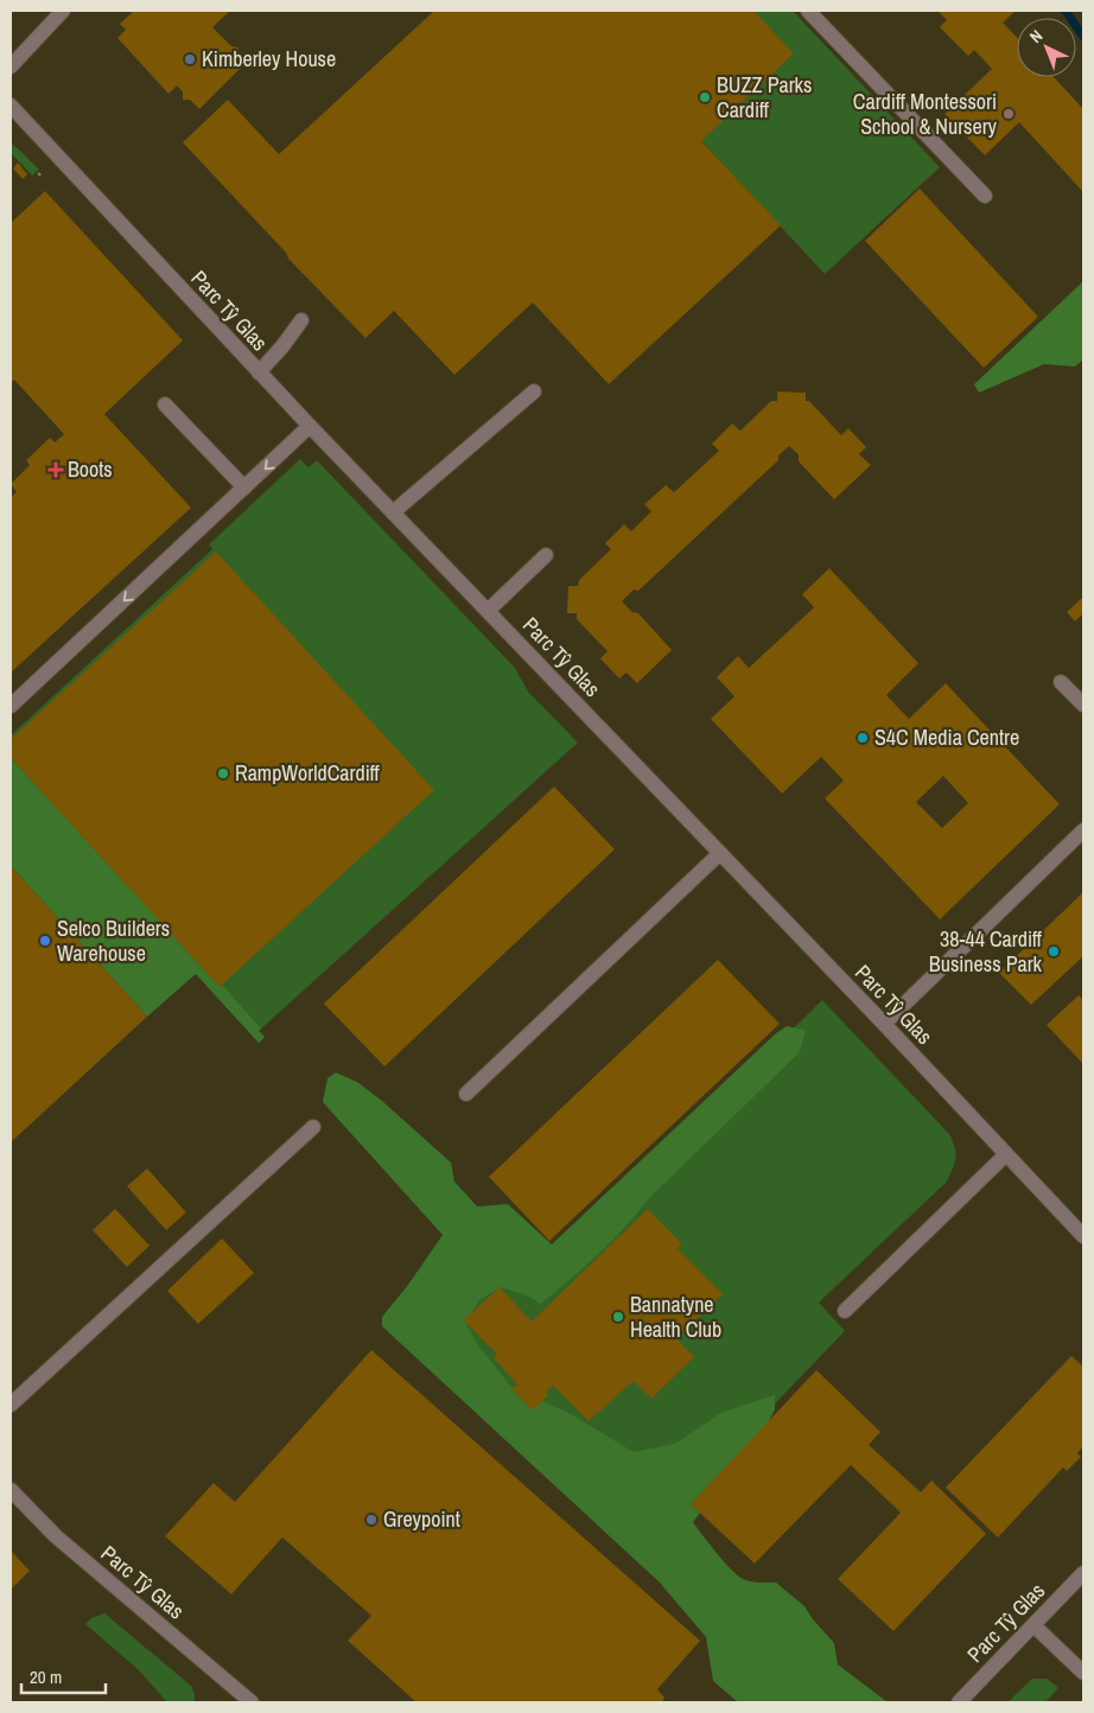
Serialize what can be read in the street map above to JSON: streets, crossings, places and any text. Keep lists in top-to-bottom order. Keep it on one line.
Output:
{"streets":{"street":["Parc Tŷ Glas"]},"places":{"other":["Kimberley House","BUZZ Parks Cardiff","Cardiff Montessori School & Nursery","S4C Media Centre","RampWorldCardiff","Selco Builders Warehouse","38-44 Cardiff Business Park","Bannatyne Health Club","Greypoint"],"health":["Boots"]},"scale_bar":"20 m","north":"top left"}
